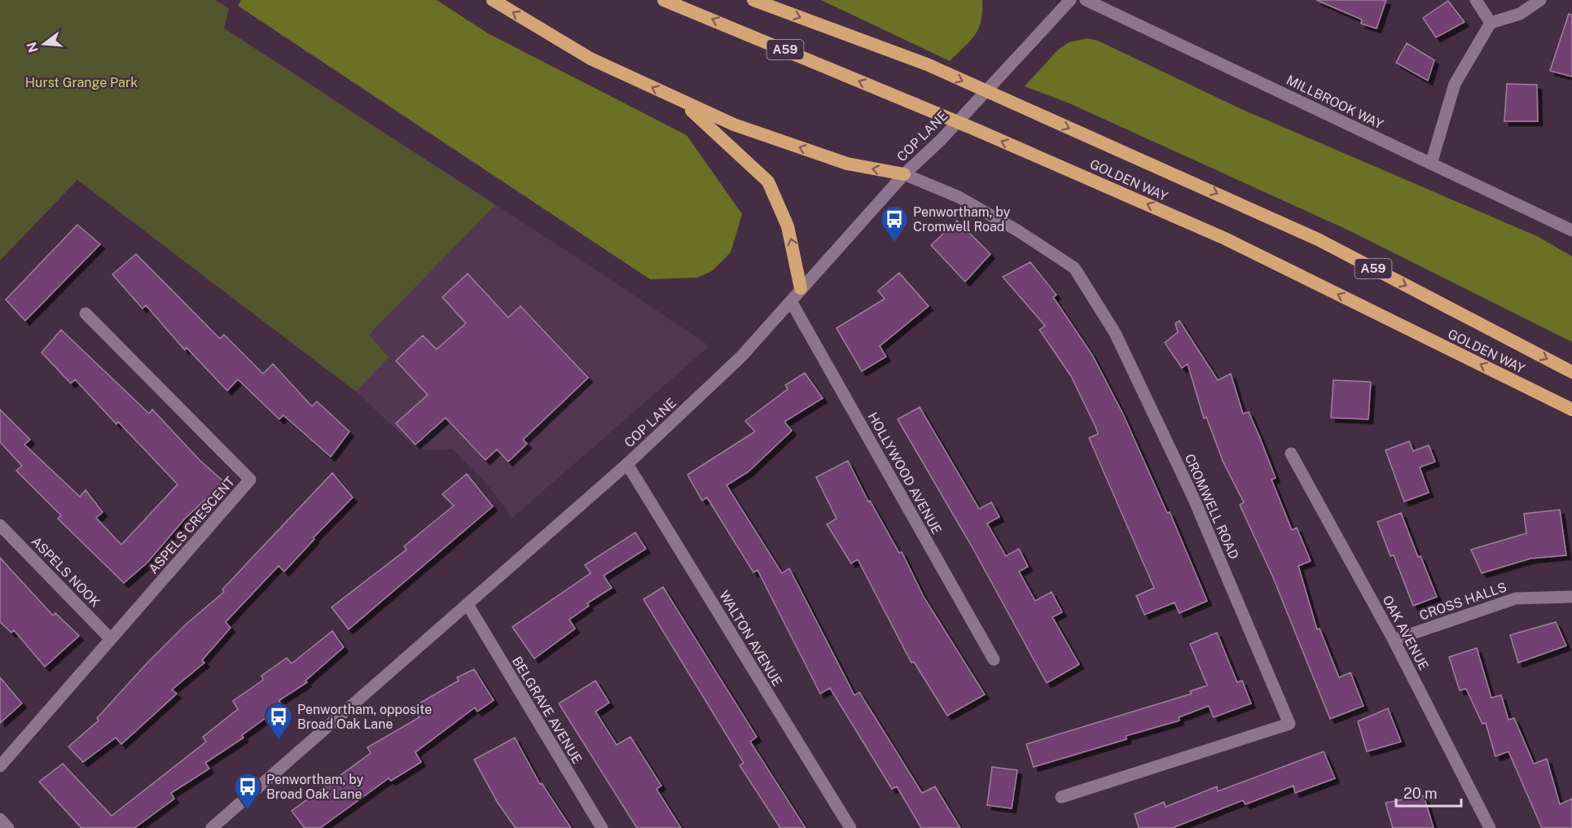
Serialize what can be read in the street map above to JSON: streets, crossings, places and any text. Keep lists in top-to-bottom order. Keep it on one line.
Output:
{"streets":{"highway":["A59","GOLDEN WAY"],"street":["MILLBROOK WAY","COP LANE","HOLLYWOOD AVENUE","CROMWELL ROAD","ASPELS CRESCENT","ASPELS NOOK","CROSS HALLS","OAK AVENUE","WALTON AVENUE","BELGRAVE AVENUE"]},"crossings":[["COP LANE","HOLLYWOOD AVENUE"],["COP LANE","CROMWELL ROAD"],["COP LANE","WALTON AVENUE"],["COP LANE","BELGRAVE AVENUE"],["ASPELS CRESCENT","ASPELS NOOK"],["CROSS HALLS","OAK AVENUE"]],"parks":["Hurst Grange Park"],"places":{"bus stop":["Penwortham, by Cromwell Road","Penwortham, opposite Broad Oak Lane","Penwortham, by Broad Oak Lane"]},"scale_bar":"20 m","north":"left"}
